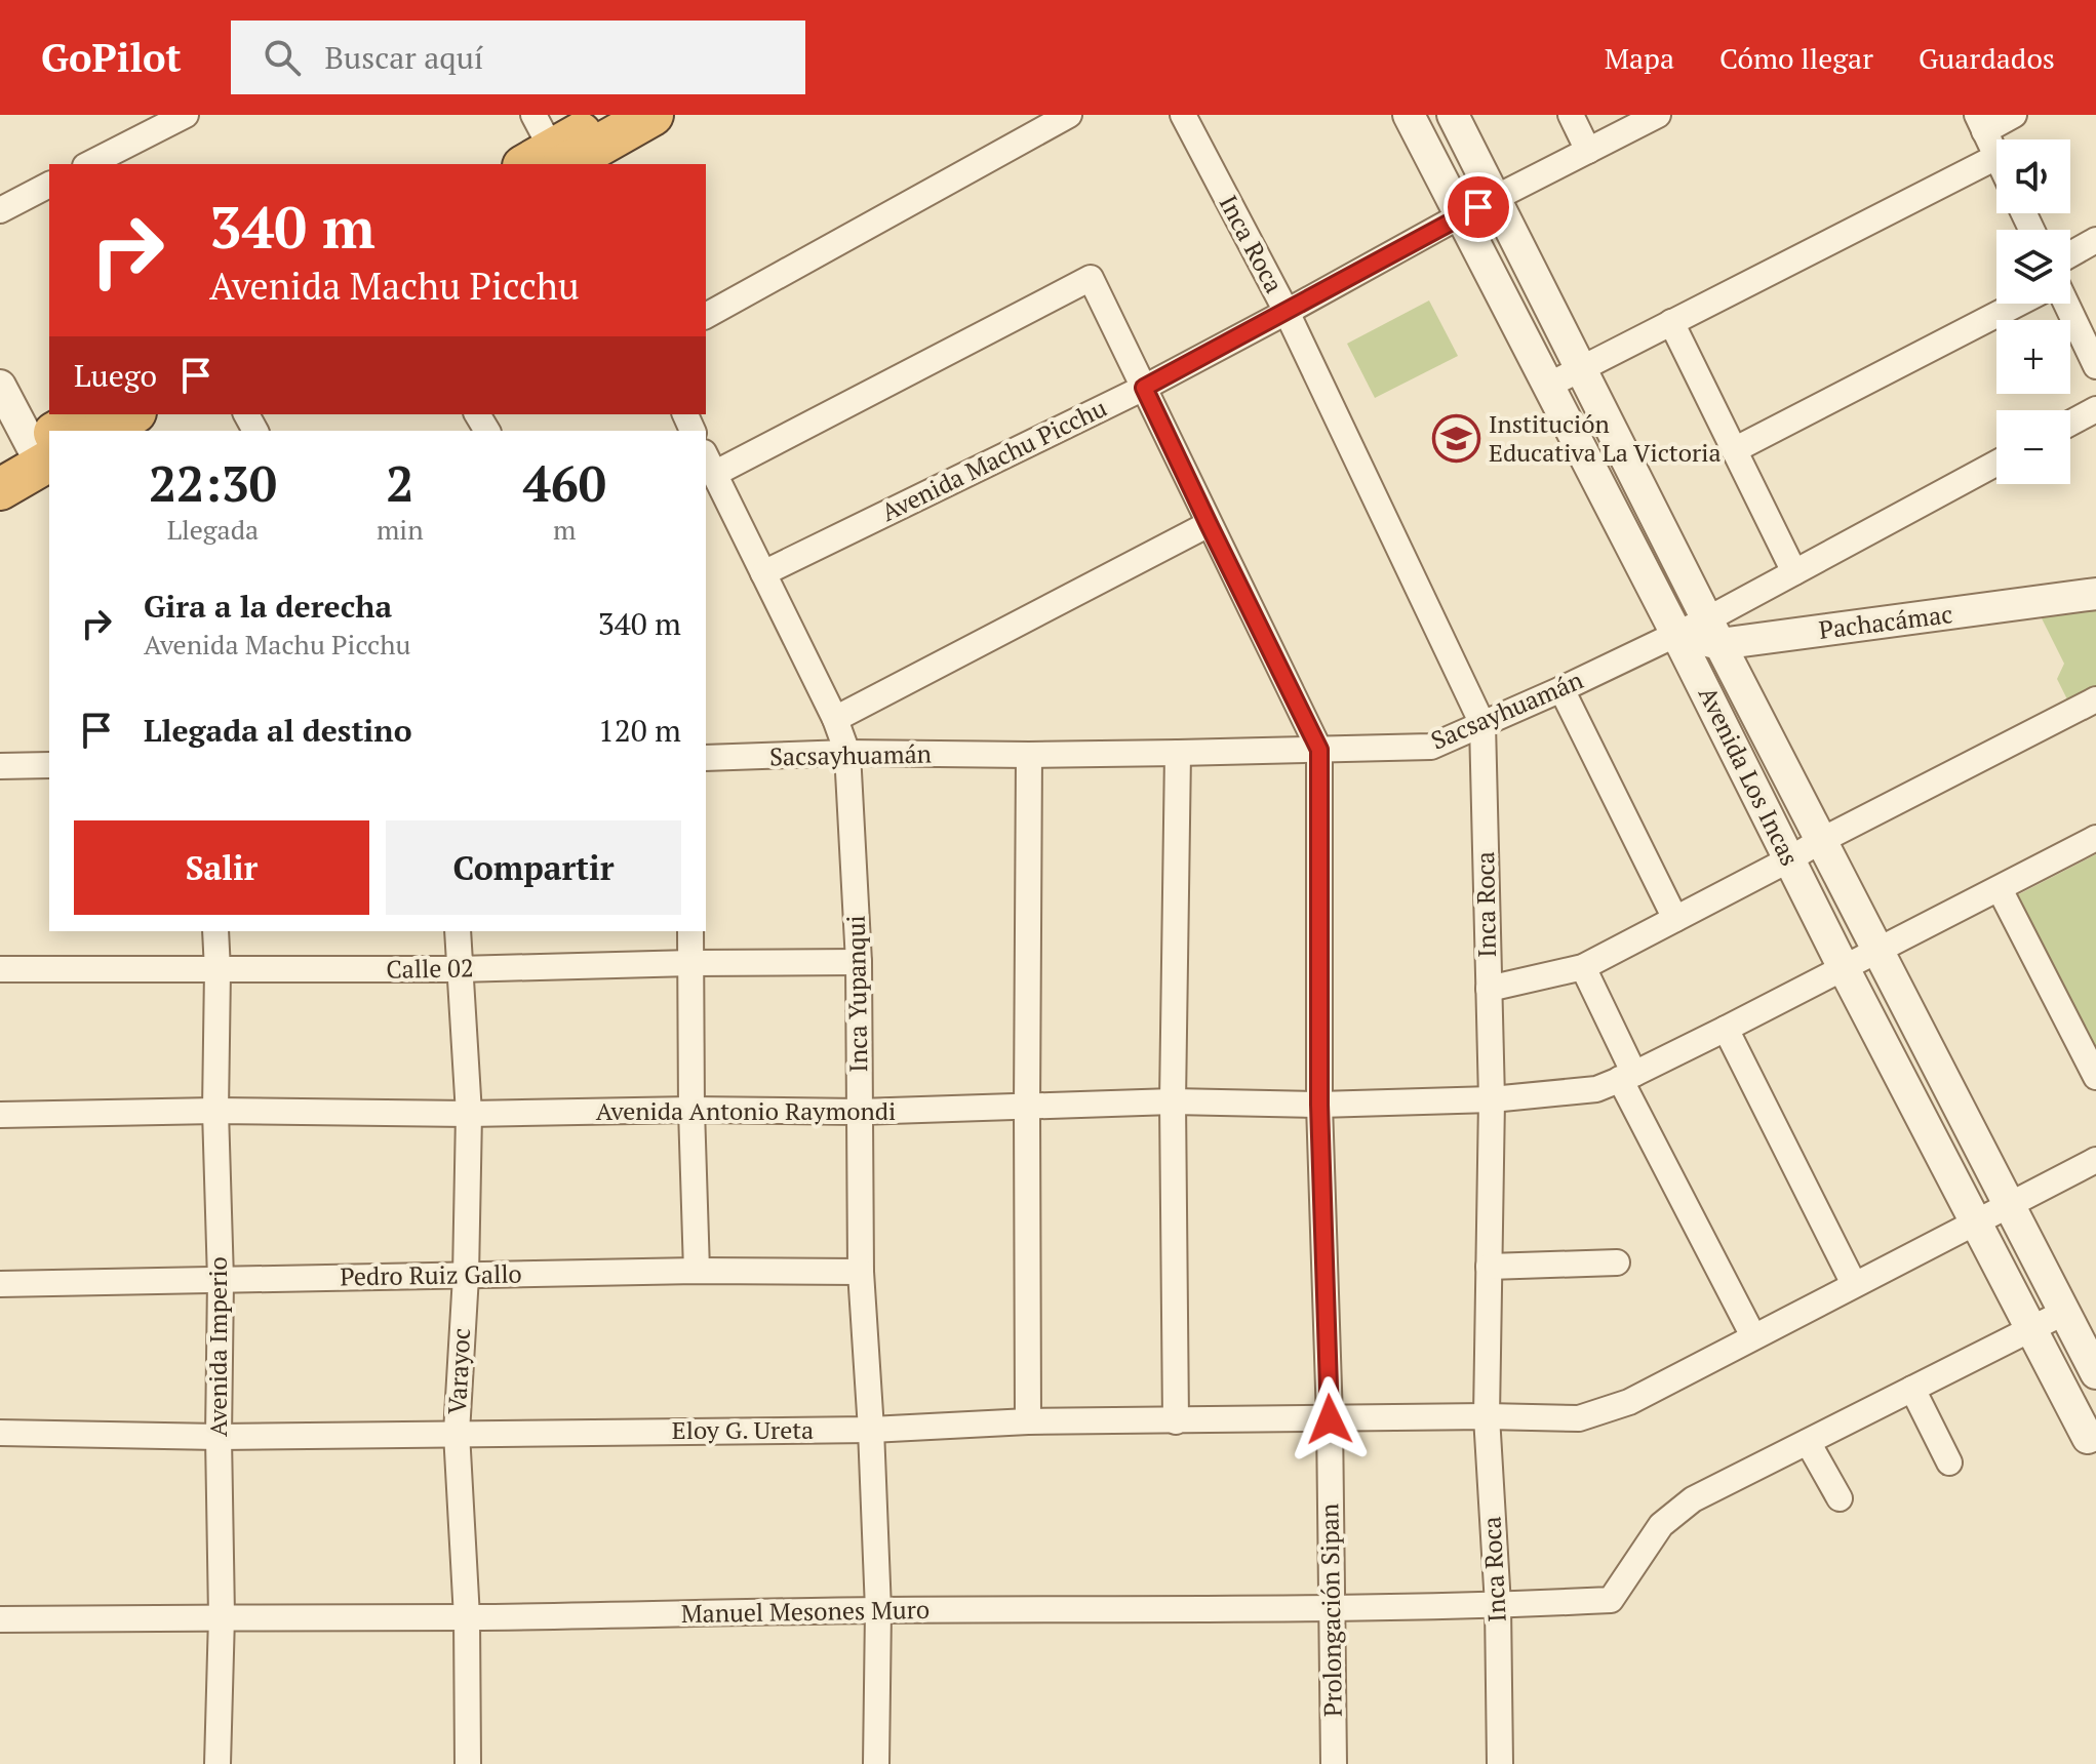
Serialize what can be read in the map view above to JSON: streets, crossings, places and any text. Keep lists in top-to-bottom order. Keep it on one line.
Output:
{"streets":{"street":["Inca Roca","Avenida Machu Picchu","Pachacámac","Sacsayhuamán","Avenida Los Incas","Calle 02","Inca Yupanqui","Avenida Antonio Raymondi","Pedro Ruiz Gallo","Avenida Imperio","Varayoc","Eloy G. Ureta","Prolongación Sipan","Manuel Mesones Muro"]},"crossings":[["Inca Roca","Avenida Machu Picchu"],["Inca Roca","Sacsayhuamán"],["Inca Roca","Avenida Antonio Raymondi"],["Inca Roca","Eloy G. Ureta"],["Inca Roca","Manuel Mesones Muro"],["Avenida Machu Picchu","Avenida Los Incas"],["Avenida Machu Picchu","Inca Yupanqui"],["Avenida Machu Picchu","Prolongación Sipan"],["Pachacámac","Sacsayhuamán"],["Pachacámac","Avenida Los Incas"],["Sacsayhuamán","Avenida Los Incas"],["Sacsayhuamán","Inca Yupanqui"],["Sacsayhuamán","Prolongación Sipan"],["Avenida Los Incas","Avenida Antonio Raymondi"],["Avenida Los Incas","Eloy G. Ureta"],["Calle 02","Inca Yupanqui"],["Calle 02","Avenida Imperio"],["Calle 02","Varayoc"],["Inca Yupanqui","Avenida Antonio Raymondi"],["Inca Yupanqui","Pedro Ruiz Gallo"],["Inca Yupanqui","Eloy G. Ureta"],["Inca Yupanqui","Prolongación Sipan"],["Inca Yupanqui","Manuel Mesones Muro"],["Avenida Antonio Raymondi","Avenida Imperio"],["Avenida Antonio Raymondi","Varayoc"],["Avenida Antonio Raymondi","Prolongación Sipan"],["Pedro Ruiz Gallo","Avenida Imperio"],["Pedro Ruiz Gallo","Varayoc"],["Avenida Imperio","Eloy G. Ureta"],["Avenida Imperio","Manuel Mesones Muro"],["Varayoc","Eloy G. Ureta"],["Varayoc","Manuel Mesones Muro"],["Eloy G. Ureta","Prolongación Sipan"],["Prolongación Sipan","Manuel Mesones Muro"]],"places":{"school or university":["Institución Educativa La Victoria"]},"page":{"header":"GoPilot","search":"Buscar aquí","nav":["Mapa","Cómo llegar","Guardados"],"map_buttons":["+","−"],"turn":["340 m","Avenida Machu Picchu"],"then":"Luego","eta":["22:30","Llegada","2","min","460","m"],"list":[{"name":"Gira a la derecha","note":"Avenida Machu Picchu","value":"340 m"},{"name":"Llegada al destino","value":"120 m"}],"buttons":["Salir","Compartir"]}}
